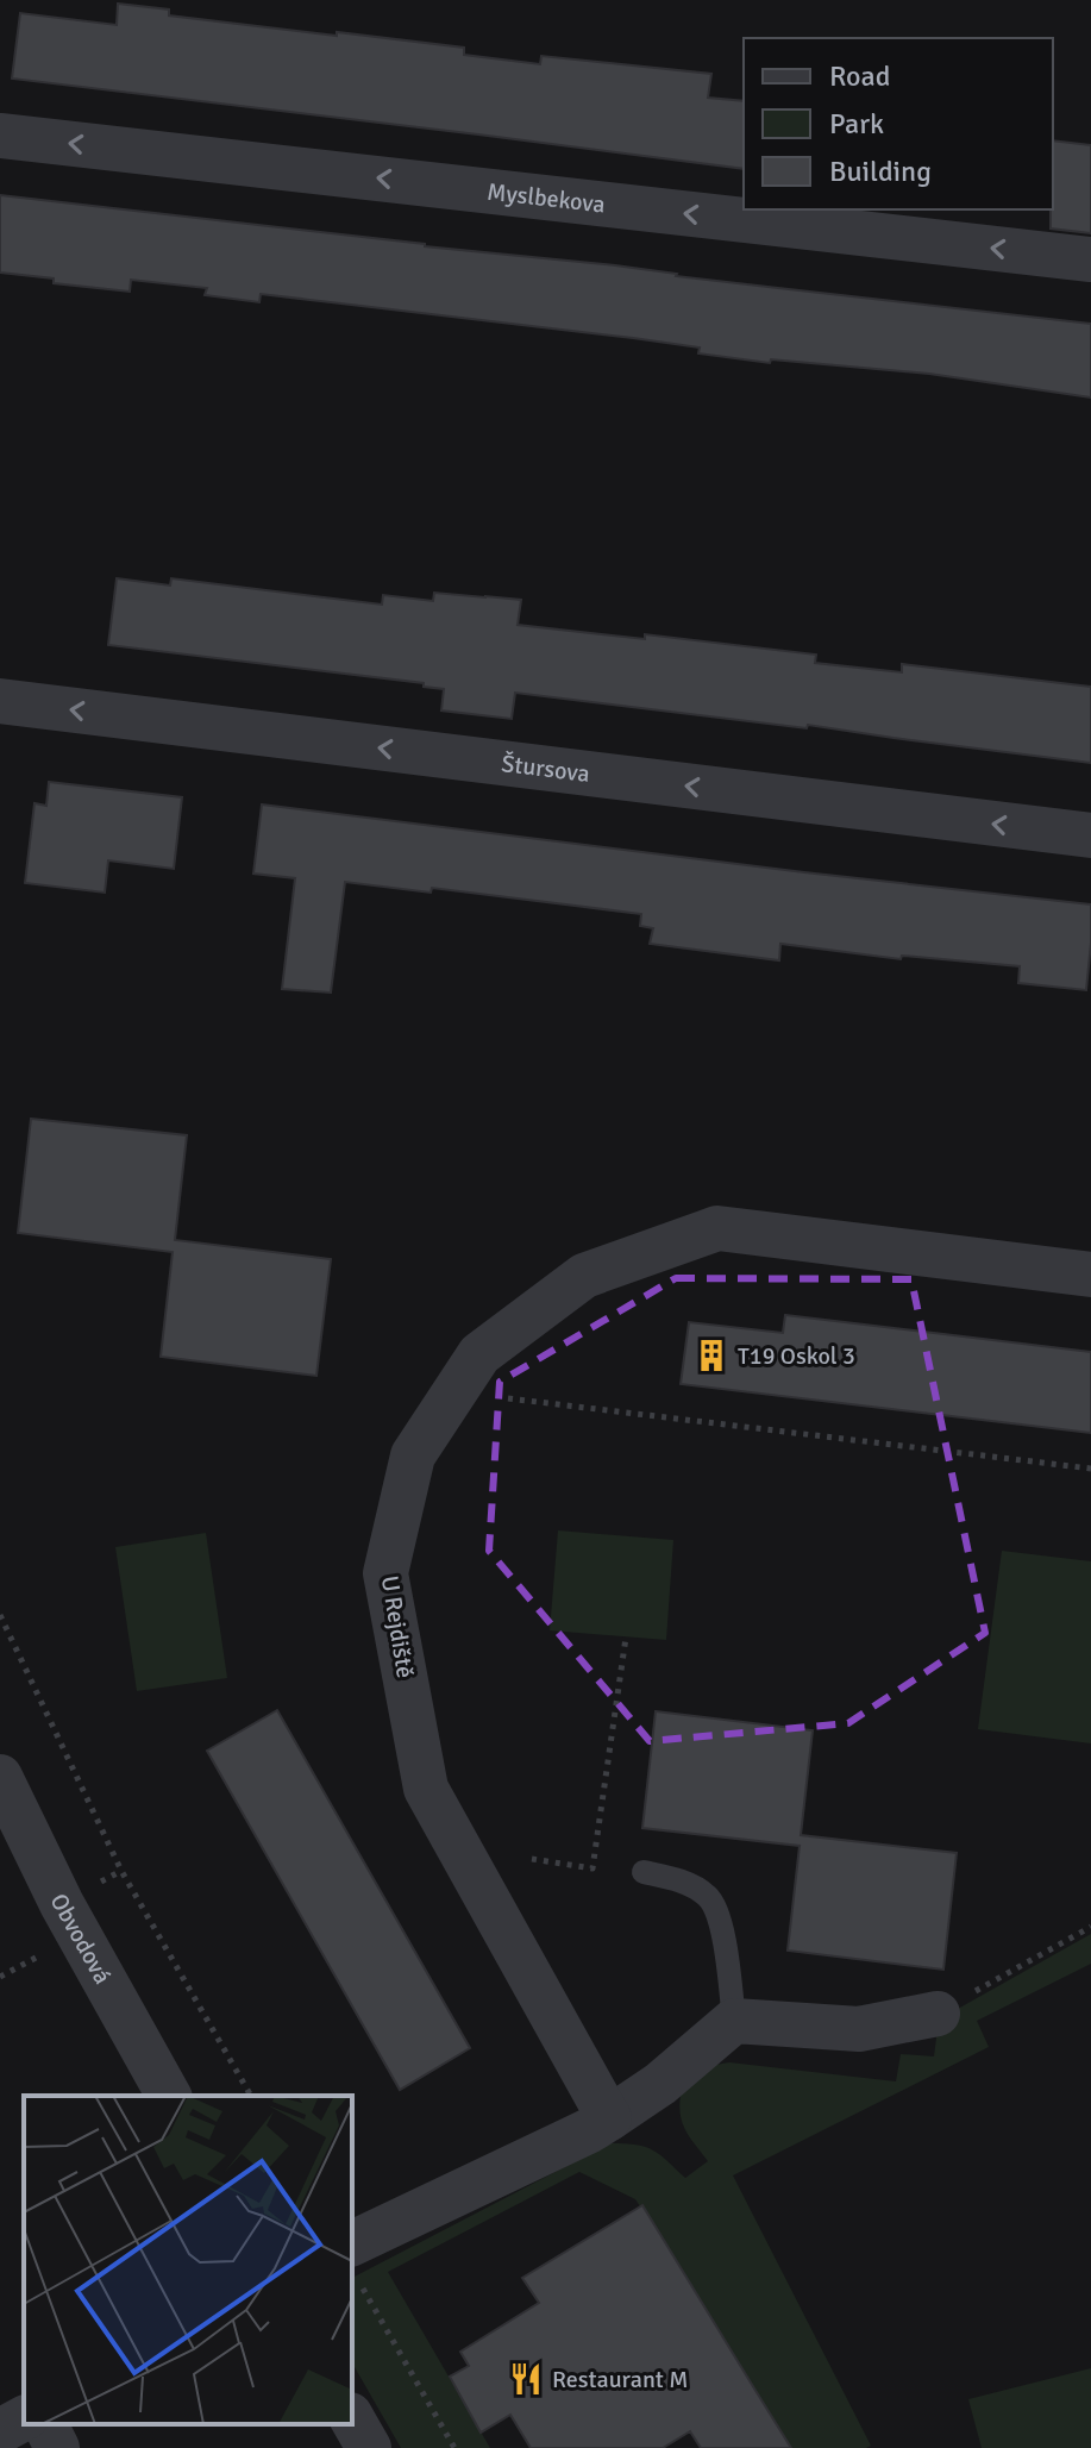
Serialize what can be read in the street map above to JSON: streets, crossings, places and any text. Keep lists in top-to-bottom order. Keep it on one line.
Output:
{"streets":{"street":["Myslbekova","Štursova","U Rejdiště","Obvodová"]},"one_way":["Myslbekova","Štursova"],"places":{"building":["T19 Oskol 3"],"restaurant":["Restaurant M"]},"legend":["Road","Park","Building"]}
